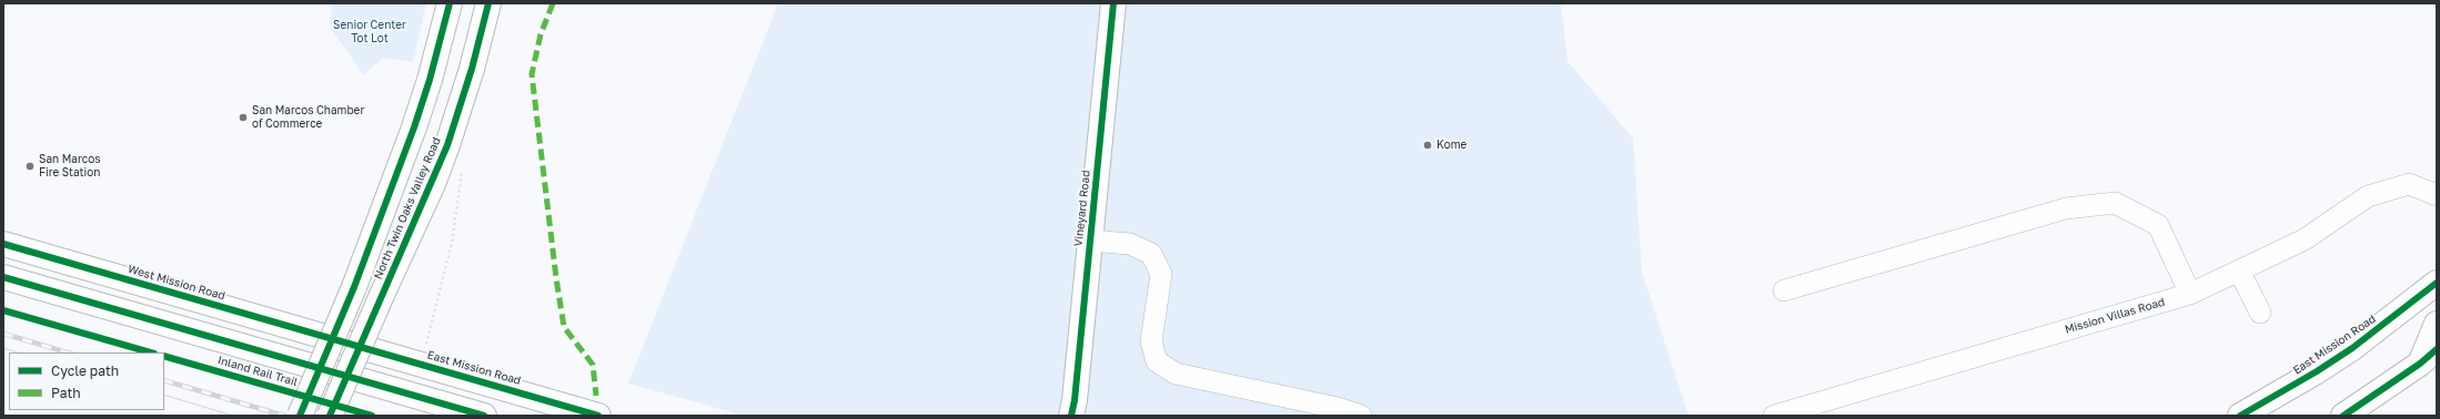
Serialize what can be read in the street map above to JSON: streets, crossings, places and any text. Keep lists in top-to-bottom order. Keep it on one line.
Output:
{"streets":{"main road":["North Twin Oaks Valley Road","Vineyard Road","West Mission Road","East Mission Road"],"street":["Mission Villas Road"],"cycle path":["Inland Rail Trail"]},"crossings":[["West Mission Road","East Mission Road"]],"parks":["Senior Center Tot Lot"],"places":["San Marcos Chamber of Commerce","Kome","San Marcos Fire Station"],"legend":["Cycle path","Path"]}
